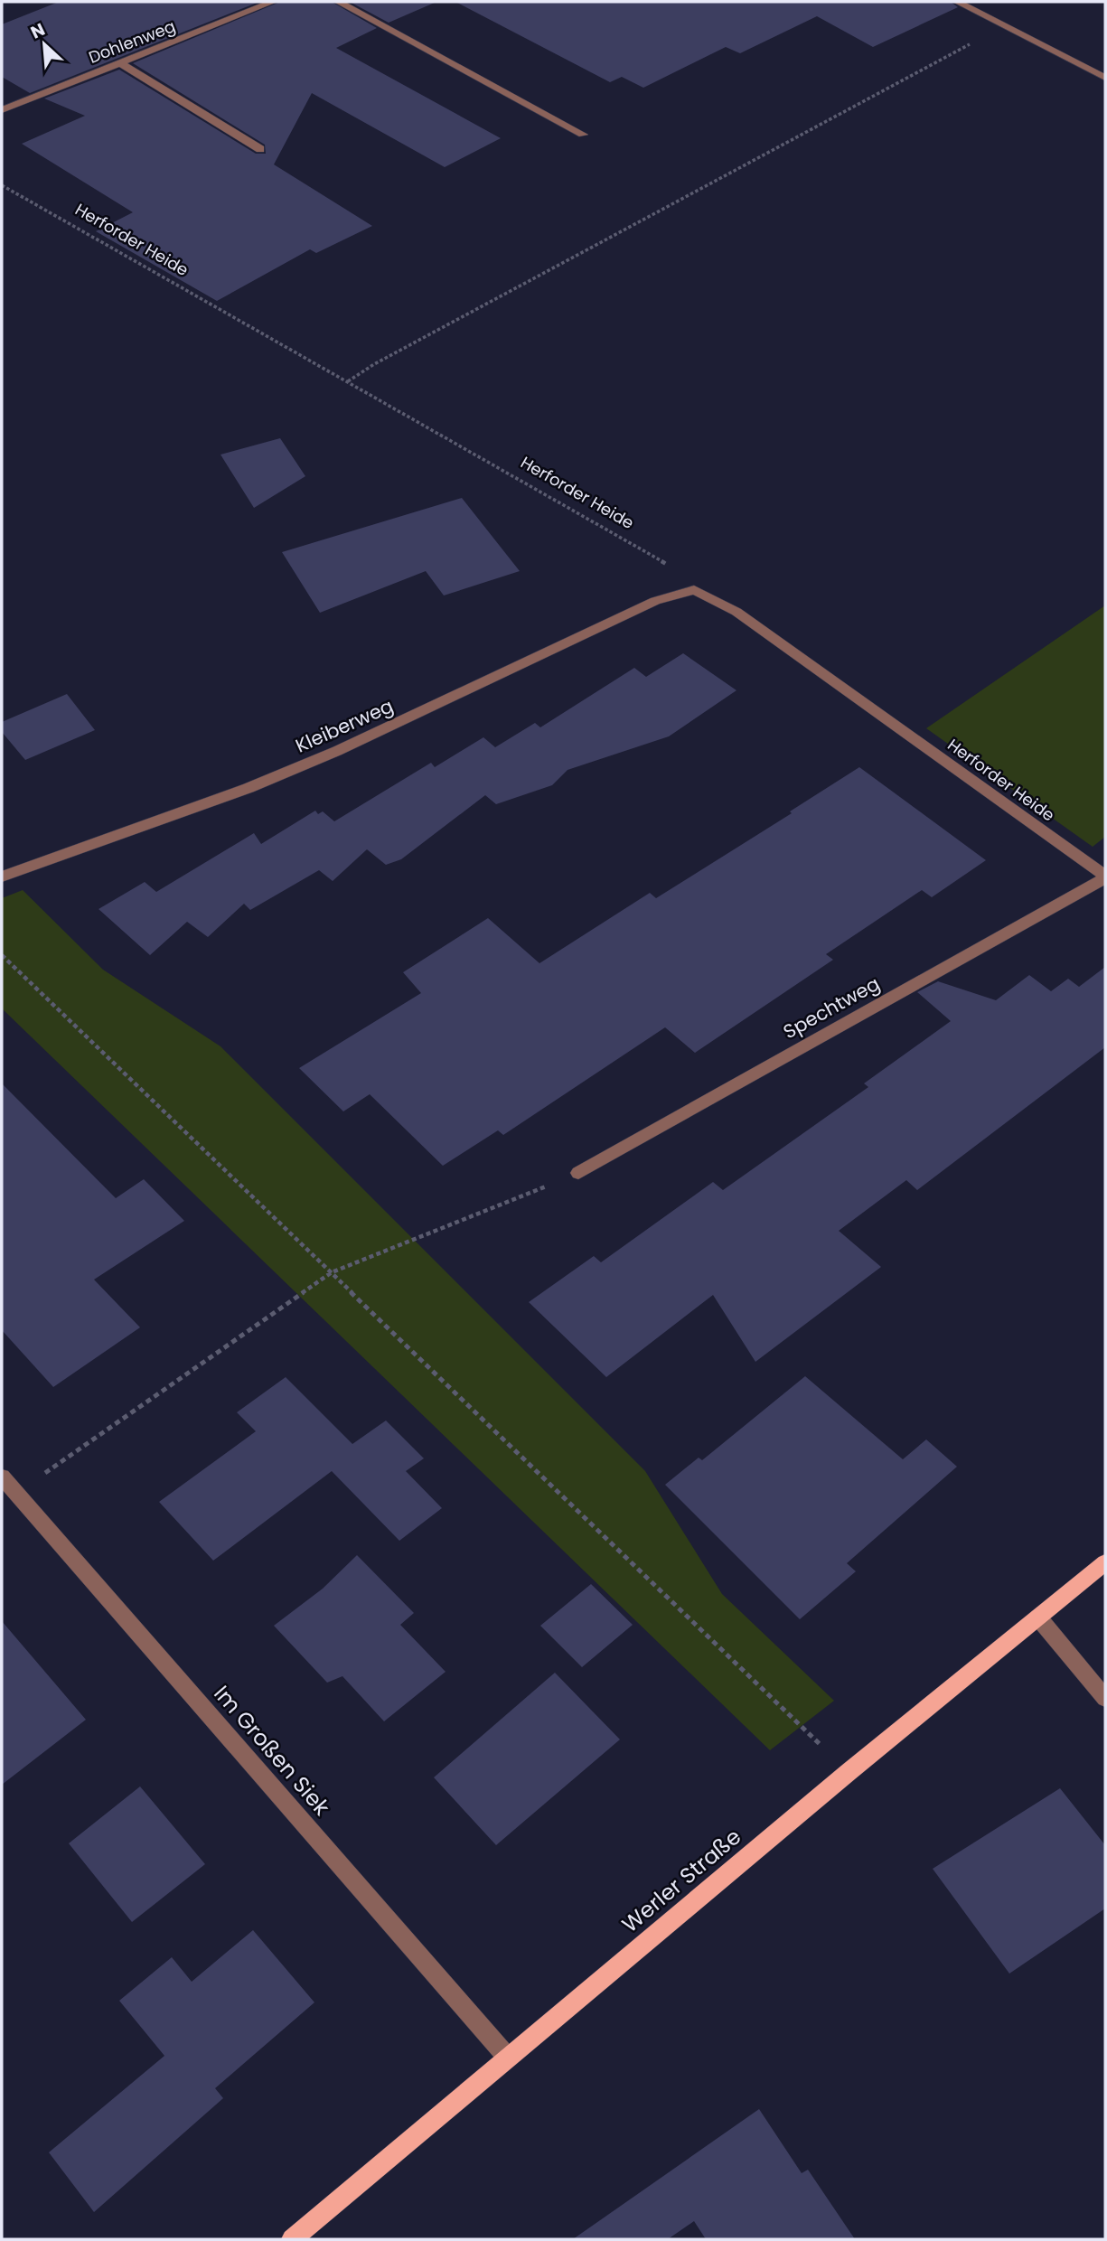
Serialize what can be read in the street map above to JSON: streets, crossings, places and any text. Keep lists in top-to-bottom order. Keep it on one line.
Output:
{"streets":{"main road":["Werler Straße"],"street":["Dohlenweg","Herforder Heide","Kleiberweg","Spechtweg","Im Großen Siek"]},"crossings":[["Herforder Heide","Kleiberweg"],["Herforder Heide","Spechtweg"],["Im Großen Siek","Werler Straße"]],"north":"top left"}
